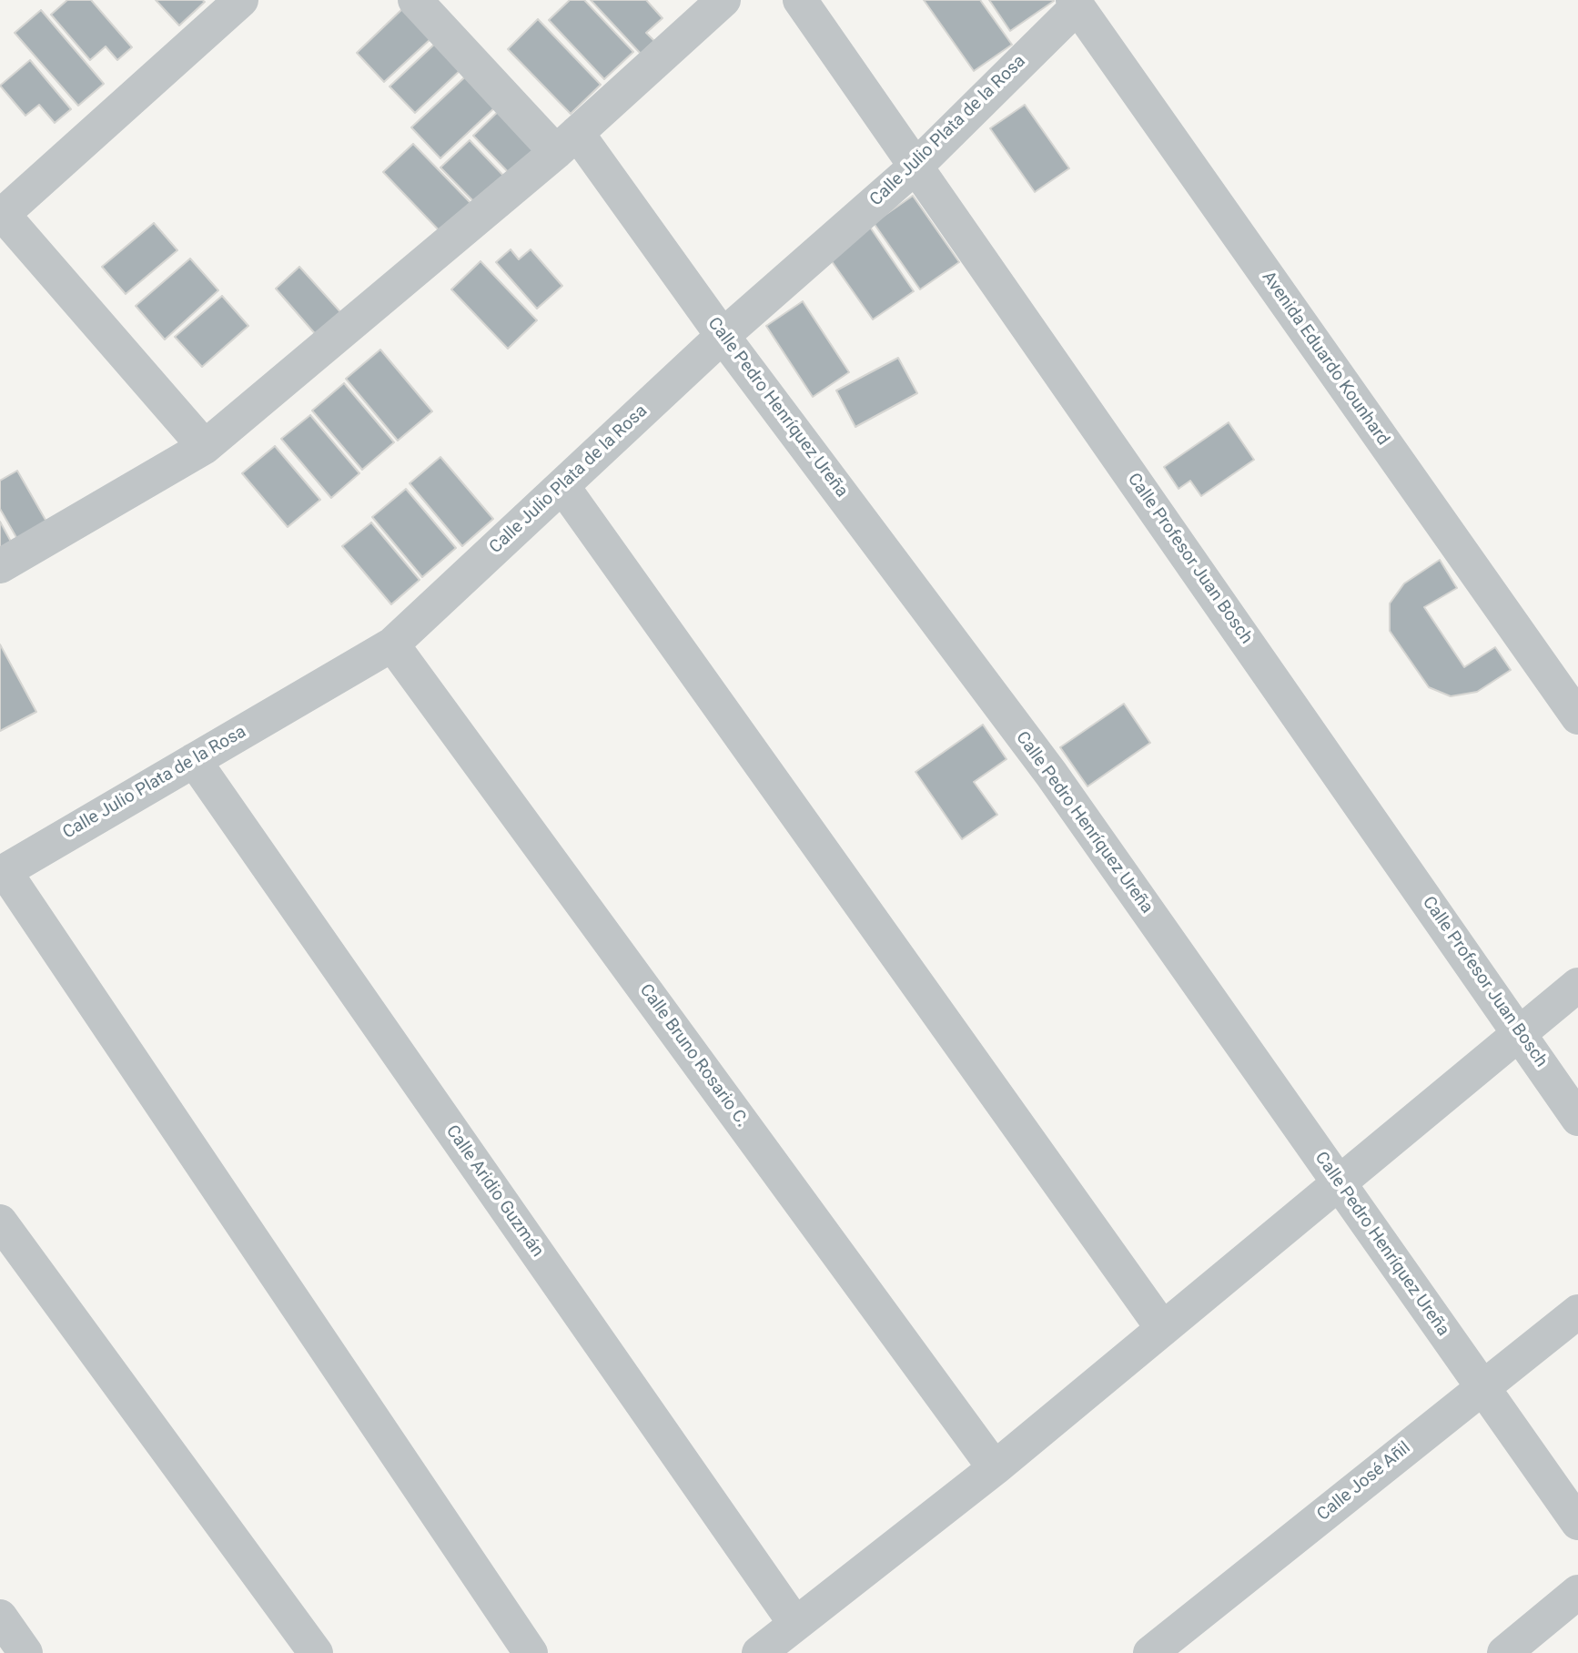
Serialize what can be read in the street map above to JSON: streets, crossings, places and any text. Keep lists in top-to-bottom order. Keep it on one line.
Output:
{"streets":{"street":["Calle Julio Plata de la Rosa","Avenida Eduardo Kounhard","Calle Pedro Henríquez Ureña","Calle Profesor Juan Bosch","Calle Bruno Rosario C.","Calle Aridio Guzmán","Calle José Añil"]},"crossings":[["Calle Julio Plata de la Rosa","Avenida Eduardo Kounhard"],["Calle Julio Plata de la Rosa","Calle Pedro Henríquez Ureña"],["Calle Julio Plata de la Rosa","Calle Profesor Juan Bosch"],["Calle Julio Plata de la Rosa","Calle Bruno Rosario C."],["Calle Julio Plata de la Rosa","Calle Aridio Guzmán"],["Calle Pedro Henríquez Ureña","Calle José Añil"]]}
